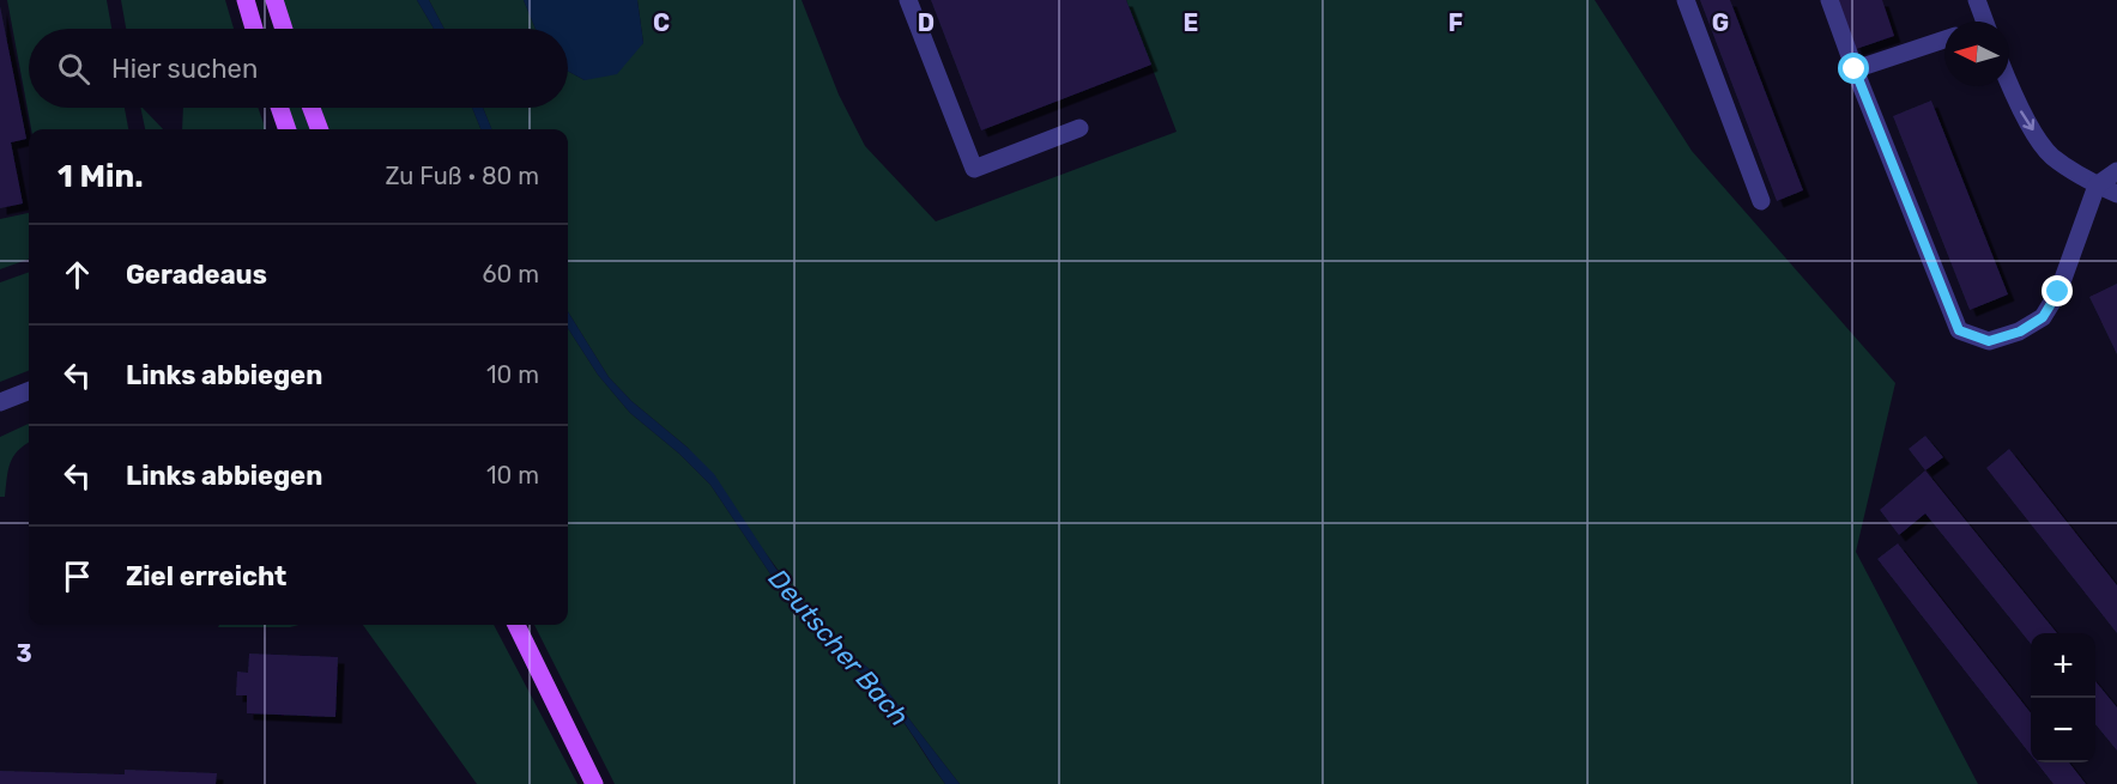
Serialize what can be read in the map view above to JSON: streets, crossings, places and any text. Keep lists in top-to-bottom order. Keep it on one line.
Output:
{"water":["Deutscher Bach"],"north":"left","page":{"search":"Hier suchen","heading":["1 Min.","Zu Fuß · 80 m"],"list":[["Geradeaus","60 m"],["Links abbiegen","10 m"],["Links abbiegen","10 m"],"Ziel erreicht"],"map_buttons":["+","−"]},"grid":{"columns":["C","D","E","F","G"],"rows":["3"]}}
